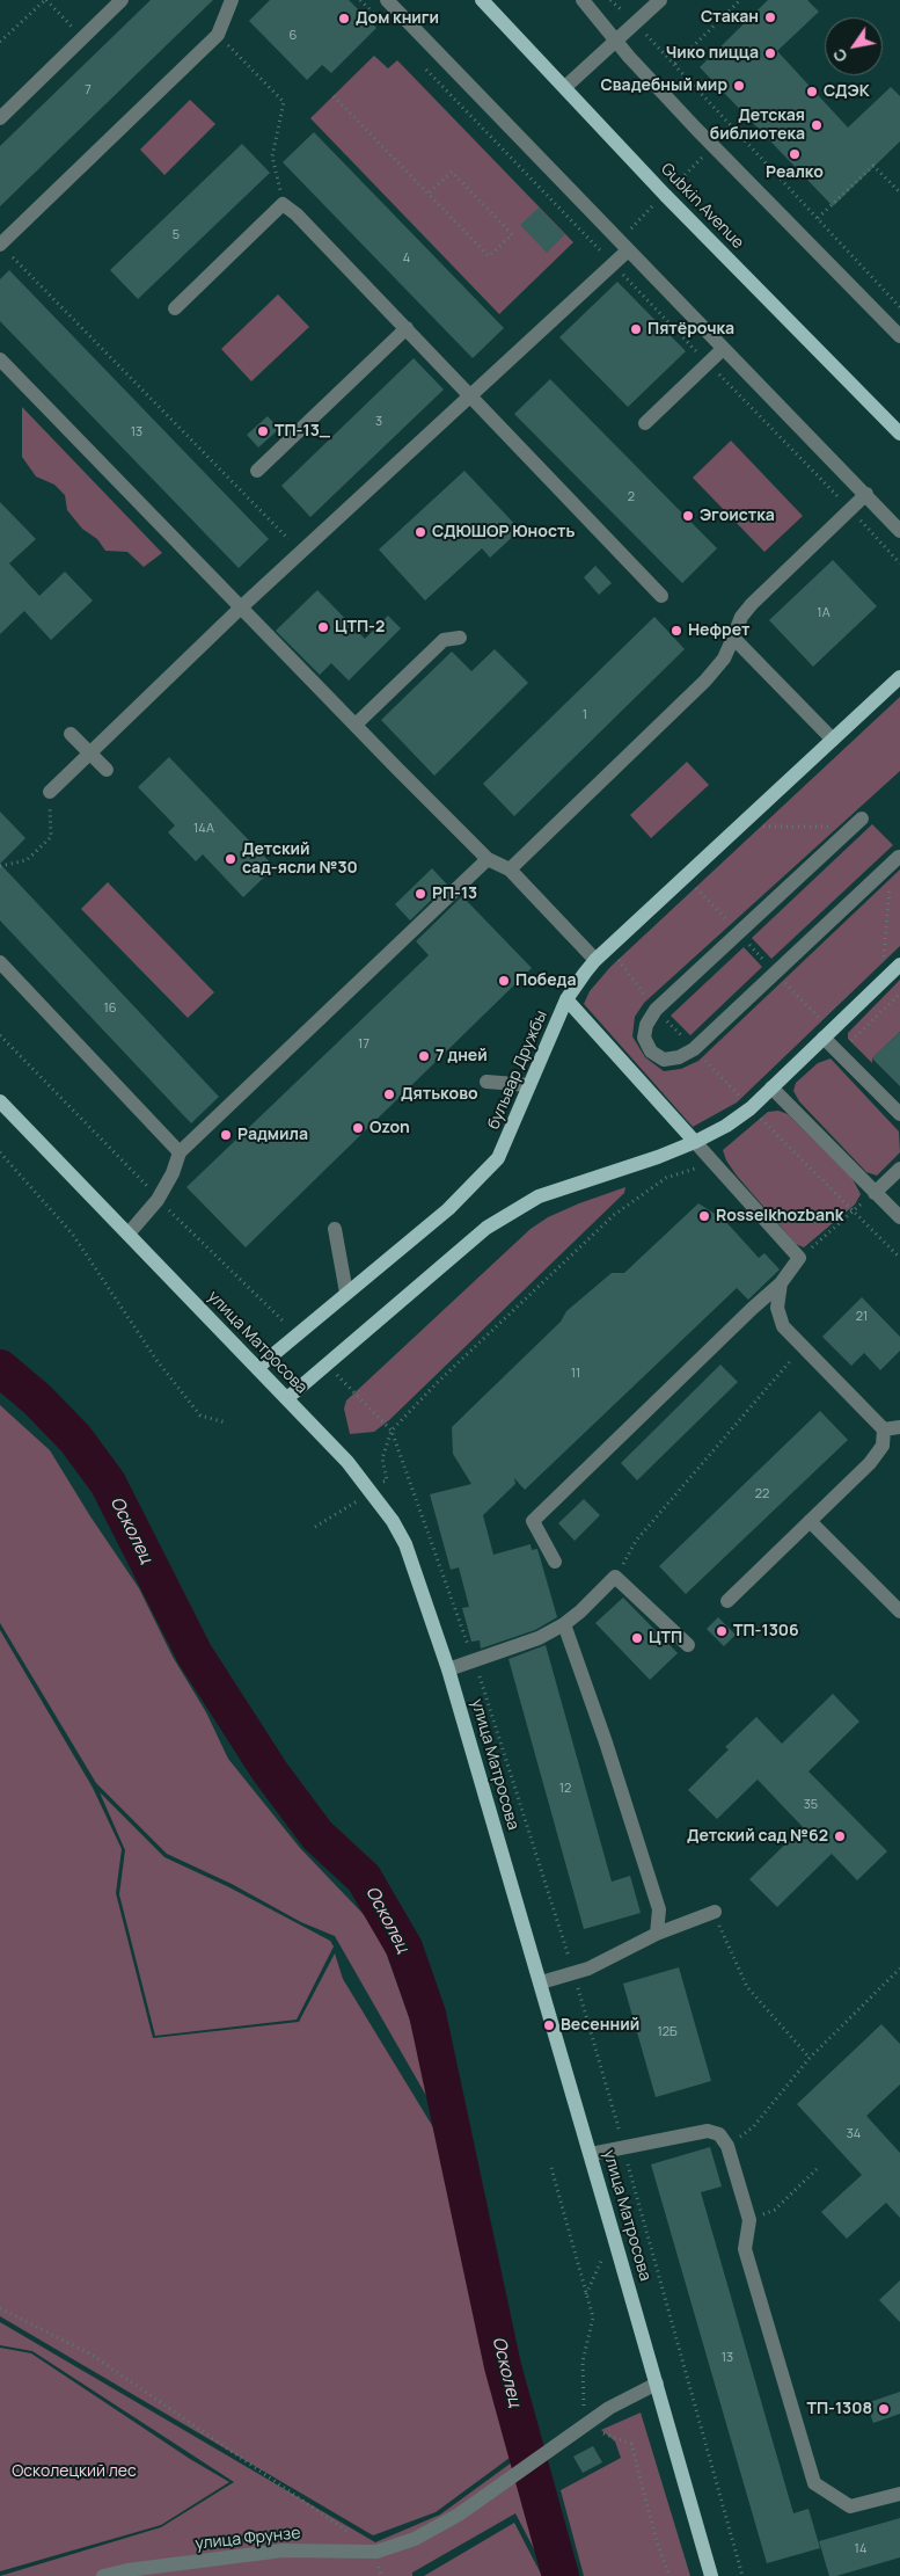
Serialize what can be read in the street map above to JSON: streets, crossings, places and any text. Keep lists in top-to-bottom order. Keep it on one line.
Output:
{"streets":{"main road":["Gubkin Avenue","бульвар Дружбы","улица Матросова"],"street":["улица Фрунзе"]},"crossings":[["бульвар Дружбы","улица Матросова"],["улица Матросова","улица Фрунзе"]],"water":["Осколец"],"parks":["Осколецкий лес"],"places":["Стакан","Дом книги","Чико пицца","Свадебный мир","СДЭК","Детская библиотека","Реалко","Пятёрочка","ТП-13_","Эгоистка","СДЮШОР Юность","ЦТП-2","Нефрет","Детский сад-ясли №30","РП-13","Победа","7 дней","Дятьково","Ozon","Радмила","Rosselkhozbank","ТП-1306","ЦТП","Детский сад №62","Весенний","ТП-1308"],"house_numbers":["6","7","5","4","3","13","2","1А","1","14А","16","17","21","11","22","12","35","12Б","34","13","14"],"north":"bottom left"}
